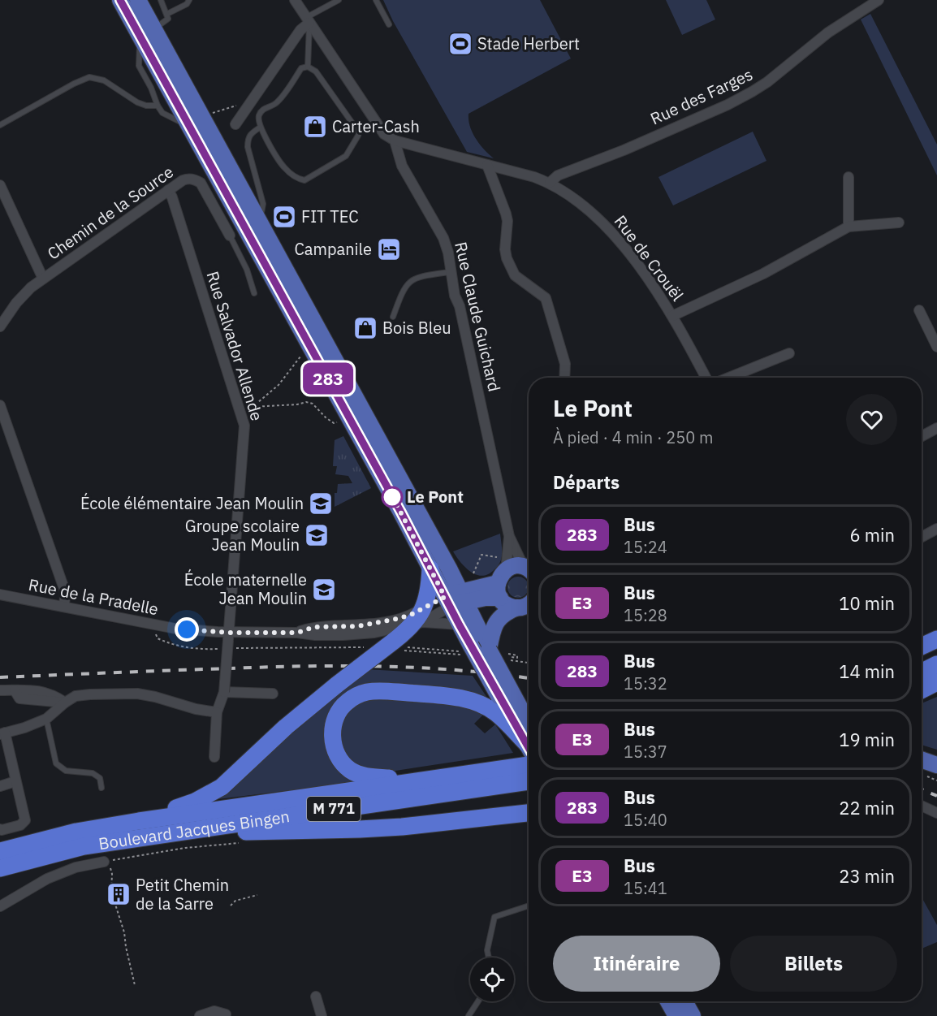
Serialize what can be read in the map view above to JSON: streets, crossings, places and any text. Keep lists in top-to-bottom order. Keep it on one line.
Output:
{"streets":{"highway":["M 771","Boulevard Jacques Bingen"],"street":["Rue des Farges","Chemin de la Source","Rue de Crouël","Rue Claude Guichard","Rue Salvador Allende","Rue de la Pradelle"]},"crossings":[["Rue des Farges","Rue de Crouël"],["Chemin de la Source","Rue Salvador Allende"],["Rue de Crouël","Rue Claude Guichard"],["Rue Salvador Allende","Rue de la Pradelle"]],"places":{"sports":["Stade Herbert","FIT TEC"],"shop":["Carter-Cash","Bois Bleu"],"hotel":["Campanile"],"other":["Le Pont"],"school or university":["École élémentaire Jean Moulin","Groupe scolaire Jean Moulin","École maternelle Jean Moulin"],"building":["Petit Chemin de la Sarre"]},"lines":["bus line 283"],"page":{"on_map":"283","heading":[["Le Pont","À pied · 4 min · 250 m"],"Départs"],"list":[{"mark":"283","name":"Bus","note":"15:24","value":"6 min"},{"mark":"E3","name":"Bus","note":"15:28","value":"10 min"},{"mark":"283","name":"Bus","note":"15:32","value":"14 min"},{"mark":"E3","name":"Bus","note":"15:37","value":"19 min"},{"mark":"283","name":"Bus","note":"15:40","value":"22 min"},{"mark":"E3","name":"Bus","note":"15:41","value":"23 min"}],"buttons":["Itinéraire","Billets"]}}
